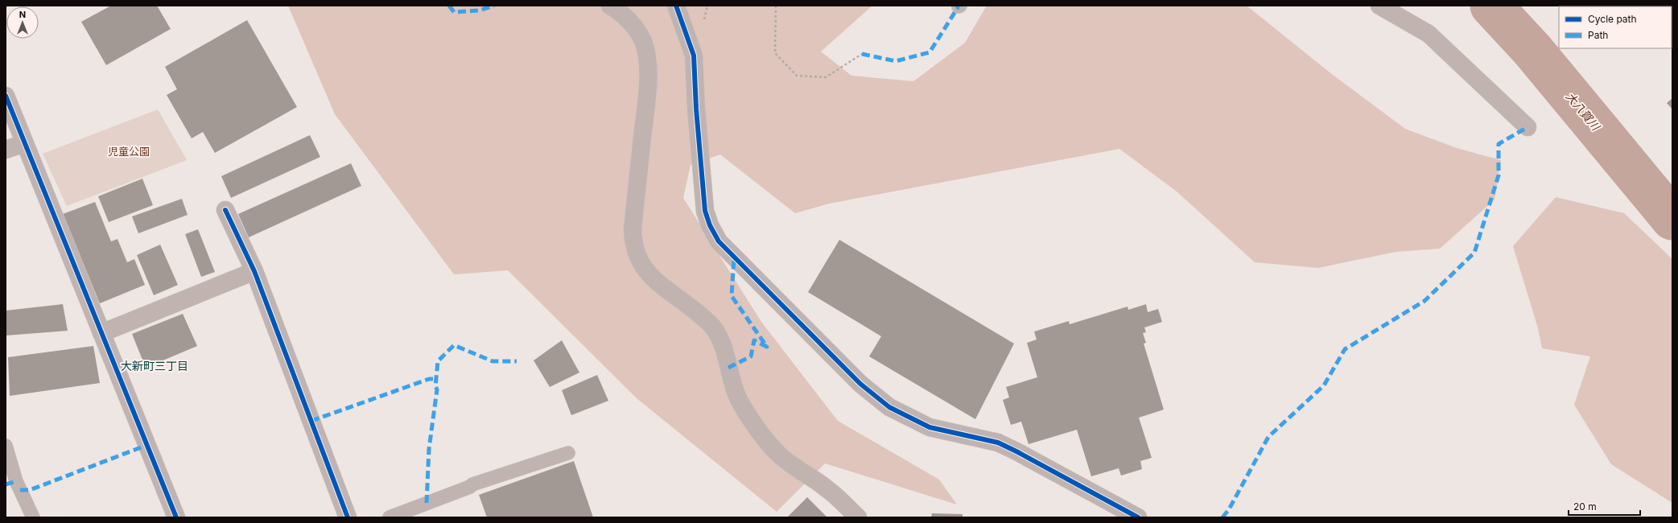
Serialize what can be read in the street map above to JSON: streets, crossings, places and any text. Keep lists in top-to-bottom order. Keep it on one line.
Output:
{"districts":["大新町三丁目"],"water":["大八賀川"],"parks":["児童公園"],"legend":["Cycle path","Path"],"scale_bar":"20 m","north":"top"}
